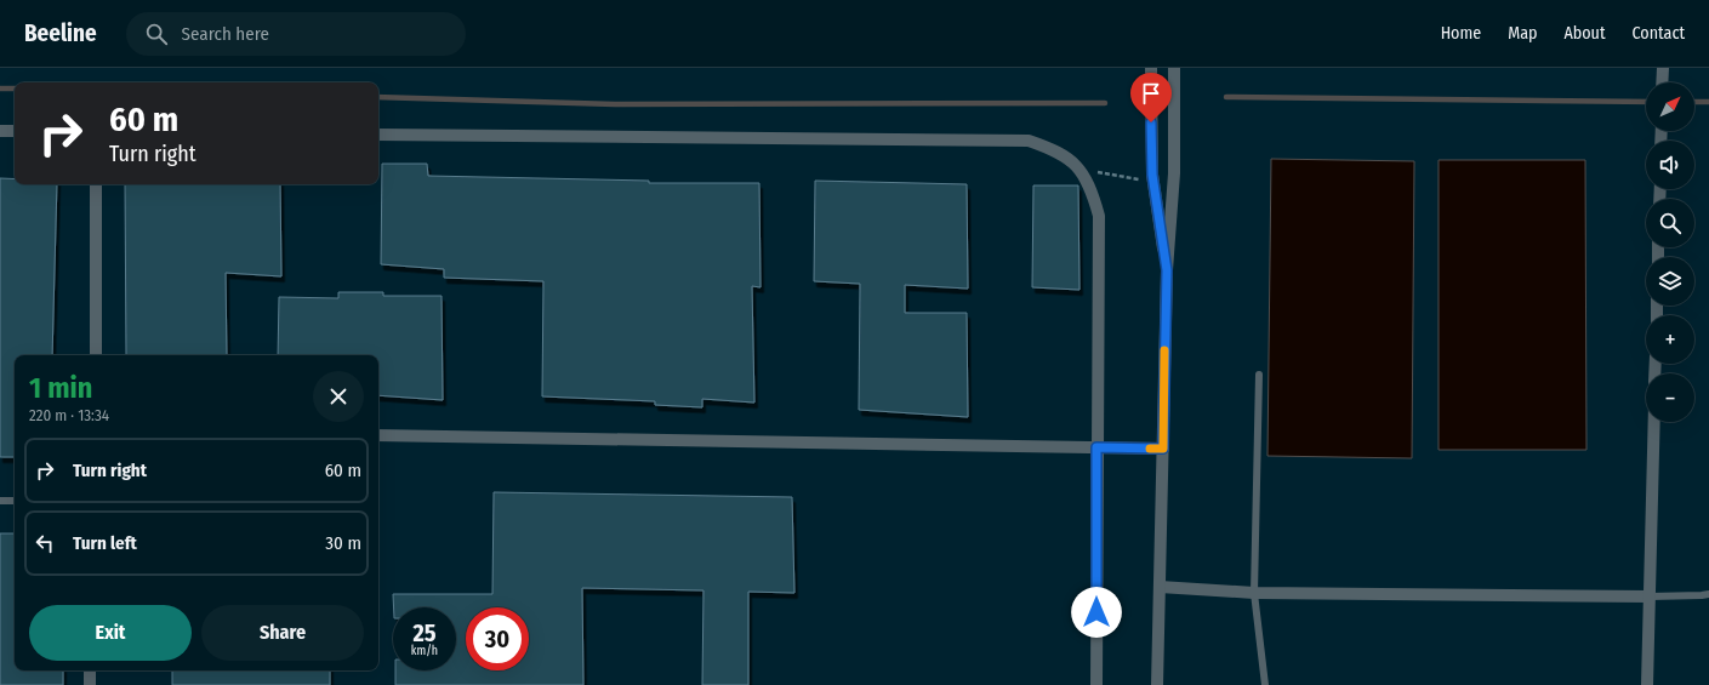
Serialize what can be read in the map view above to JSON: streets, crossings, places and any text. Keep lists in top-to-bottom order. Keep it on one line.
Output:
{"north":"top right","page":{"header":"Beeline","search":"Search here","nav":["Home","Map","About","Contact"],"map_buttons":["+","−"],"turn":["60 m","Turn right"],"heading":["1 min","220 m · 13:34"],"list":[{"name":"Turn right","value":"60 m"},{"name":"Turn left","value":"30 m"}],"buttons":["Exit","Share"],"speed":"25 km/h","limit":"30"}}
